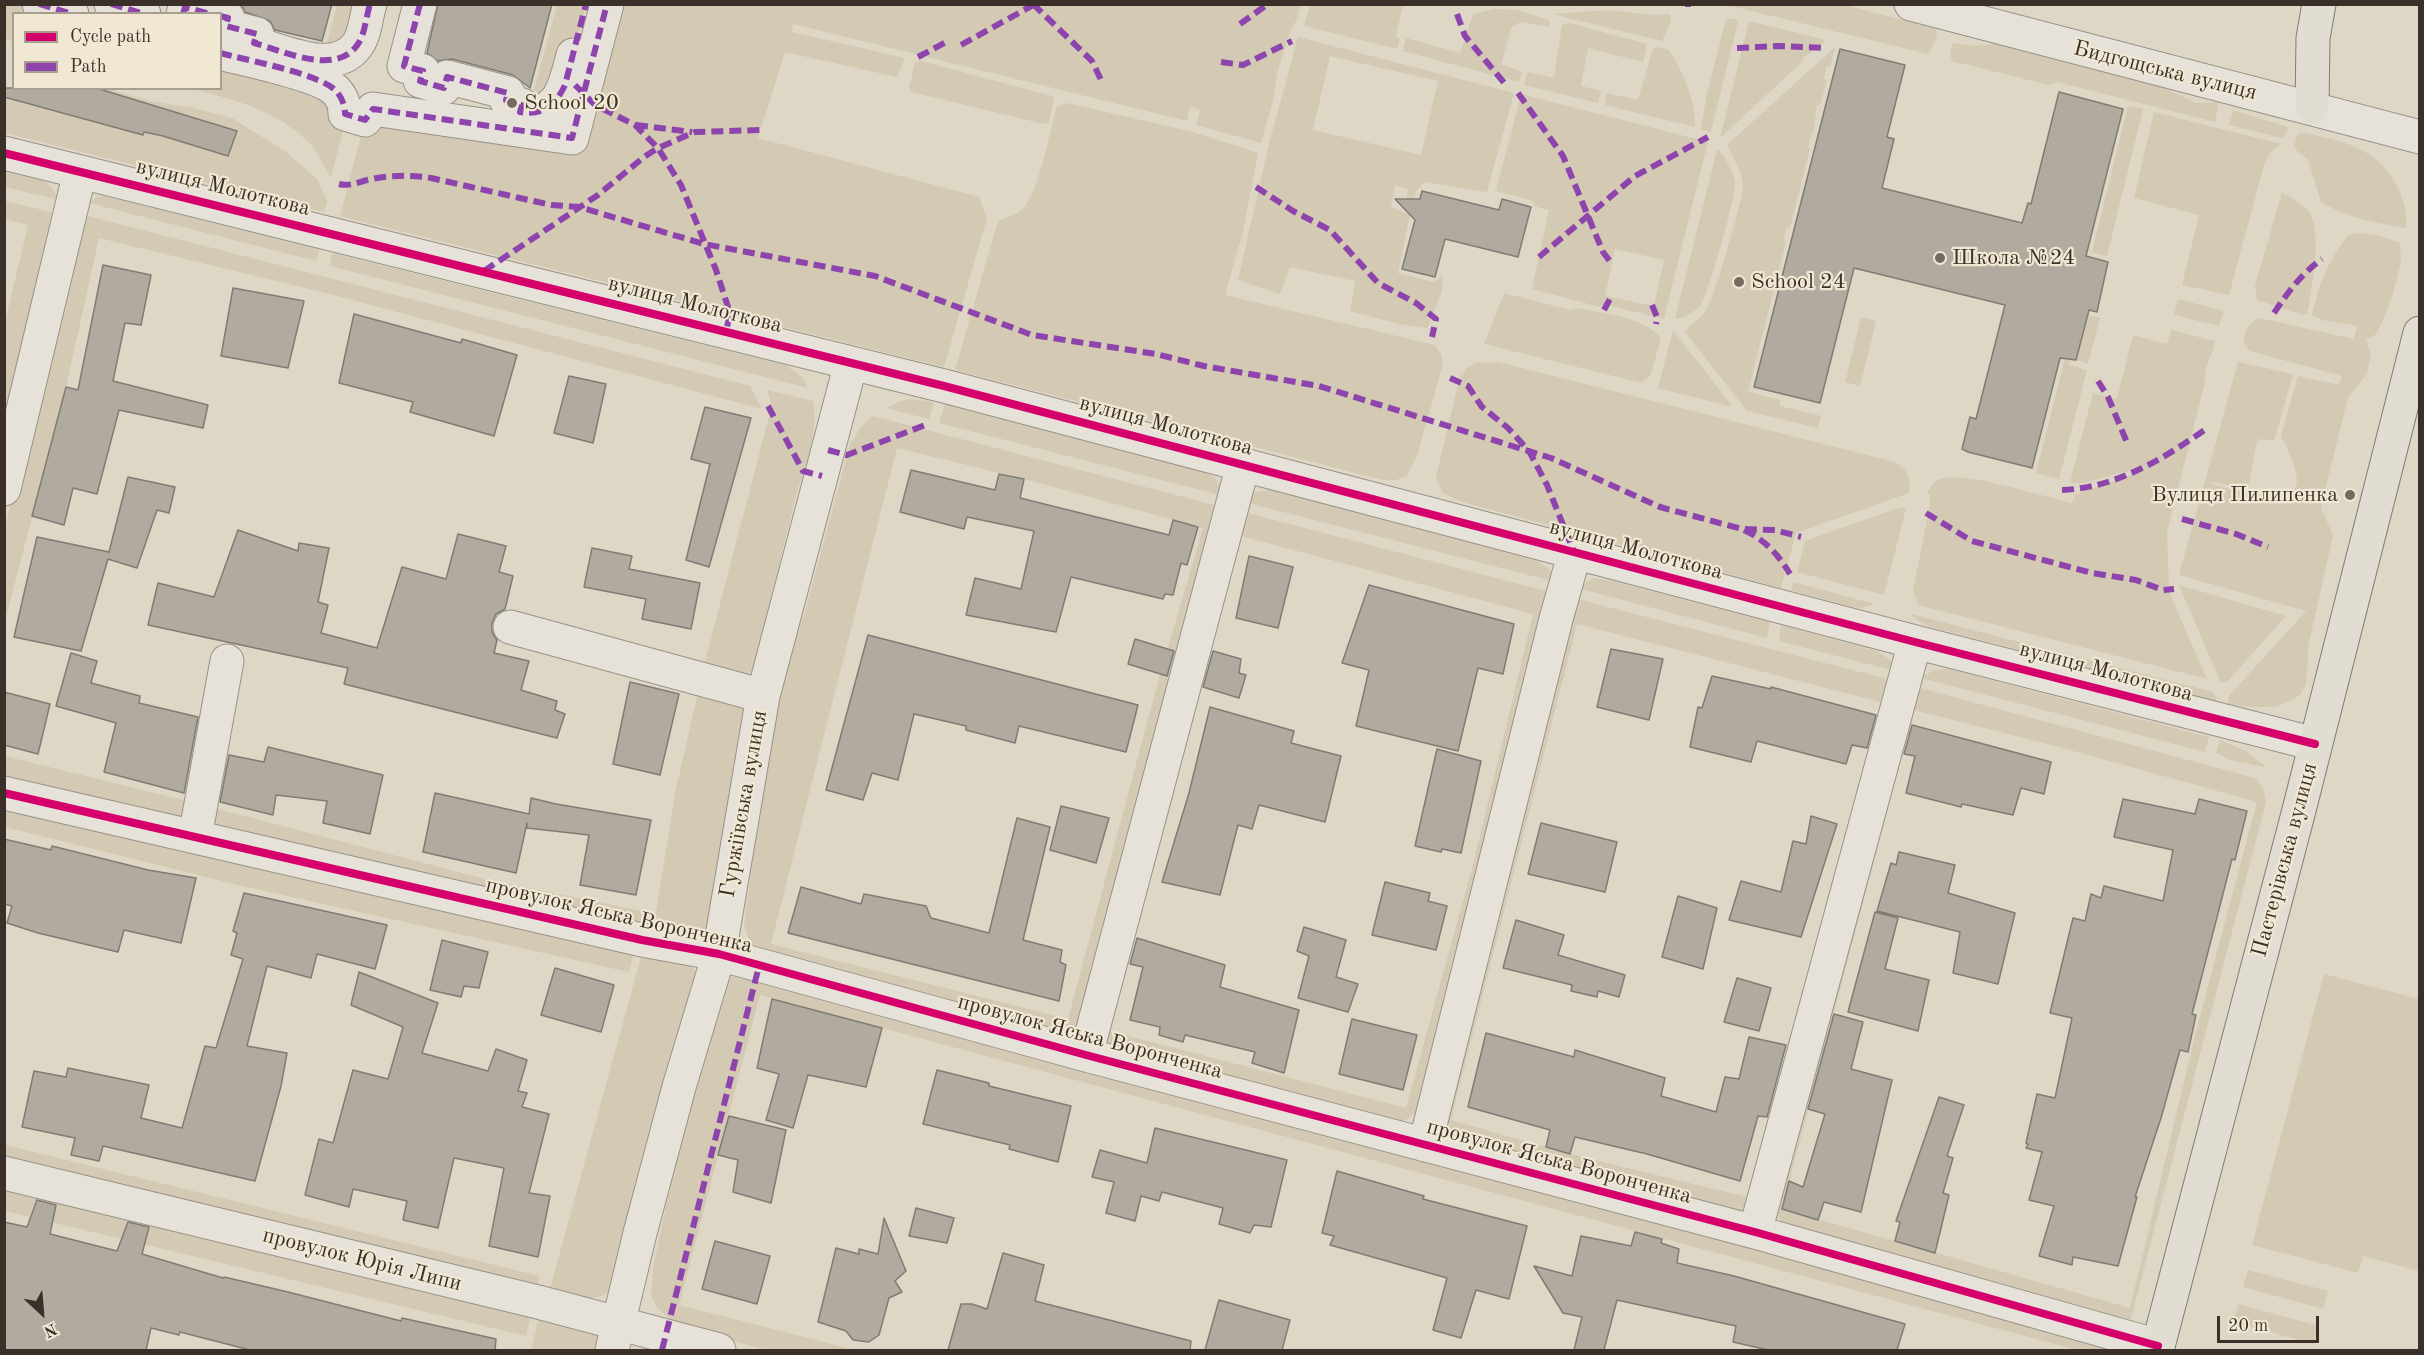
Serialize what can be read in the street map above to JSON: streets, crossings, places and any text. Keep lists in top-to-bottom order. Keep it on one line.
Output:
{"streets":{"main road":["Пастерівська вулиця"],"street":["Бидгощська вулиця","вулиця Молоткова","Гуржіївська вулиця","провулок Яська Воронченка","провулок Юрія Липи"]},"crossings":[["вулиця Молоткова","Гуржіївська вулиця"],["вулиця Молоткова","Пастерівська вулиця"],["Гуржіївська вулиця","провулок Яська Воронченка"],["Гуржіївська вулиця","провулок Юрія Липи"],["Пастерівська вулиця","провулок Яська Воронченка"]],"places":["School 20","Школа №24","School 24","Вулиця Пилипенка"],"legend":["Cycle path","Path"],"scale_bar":"20 m","north":"bottom right"}
